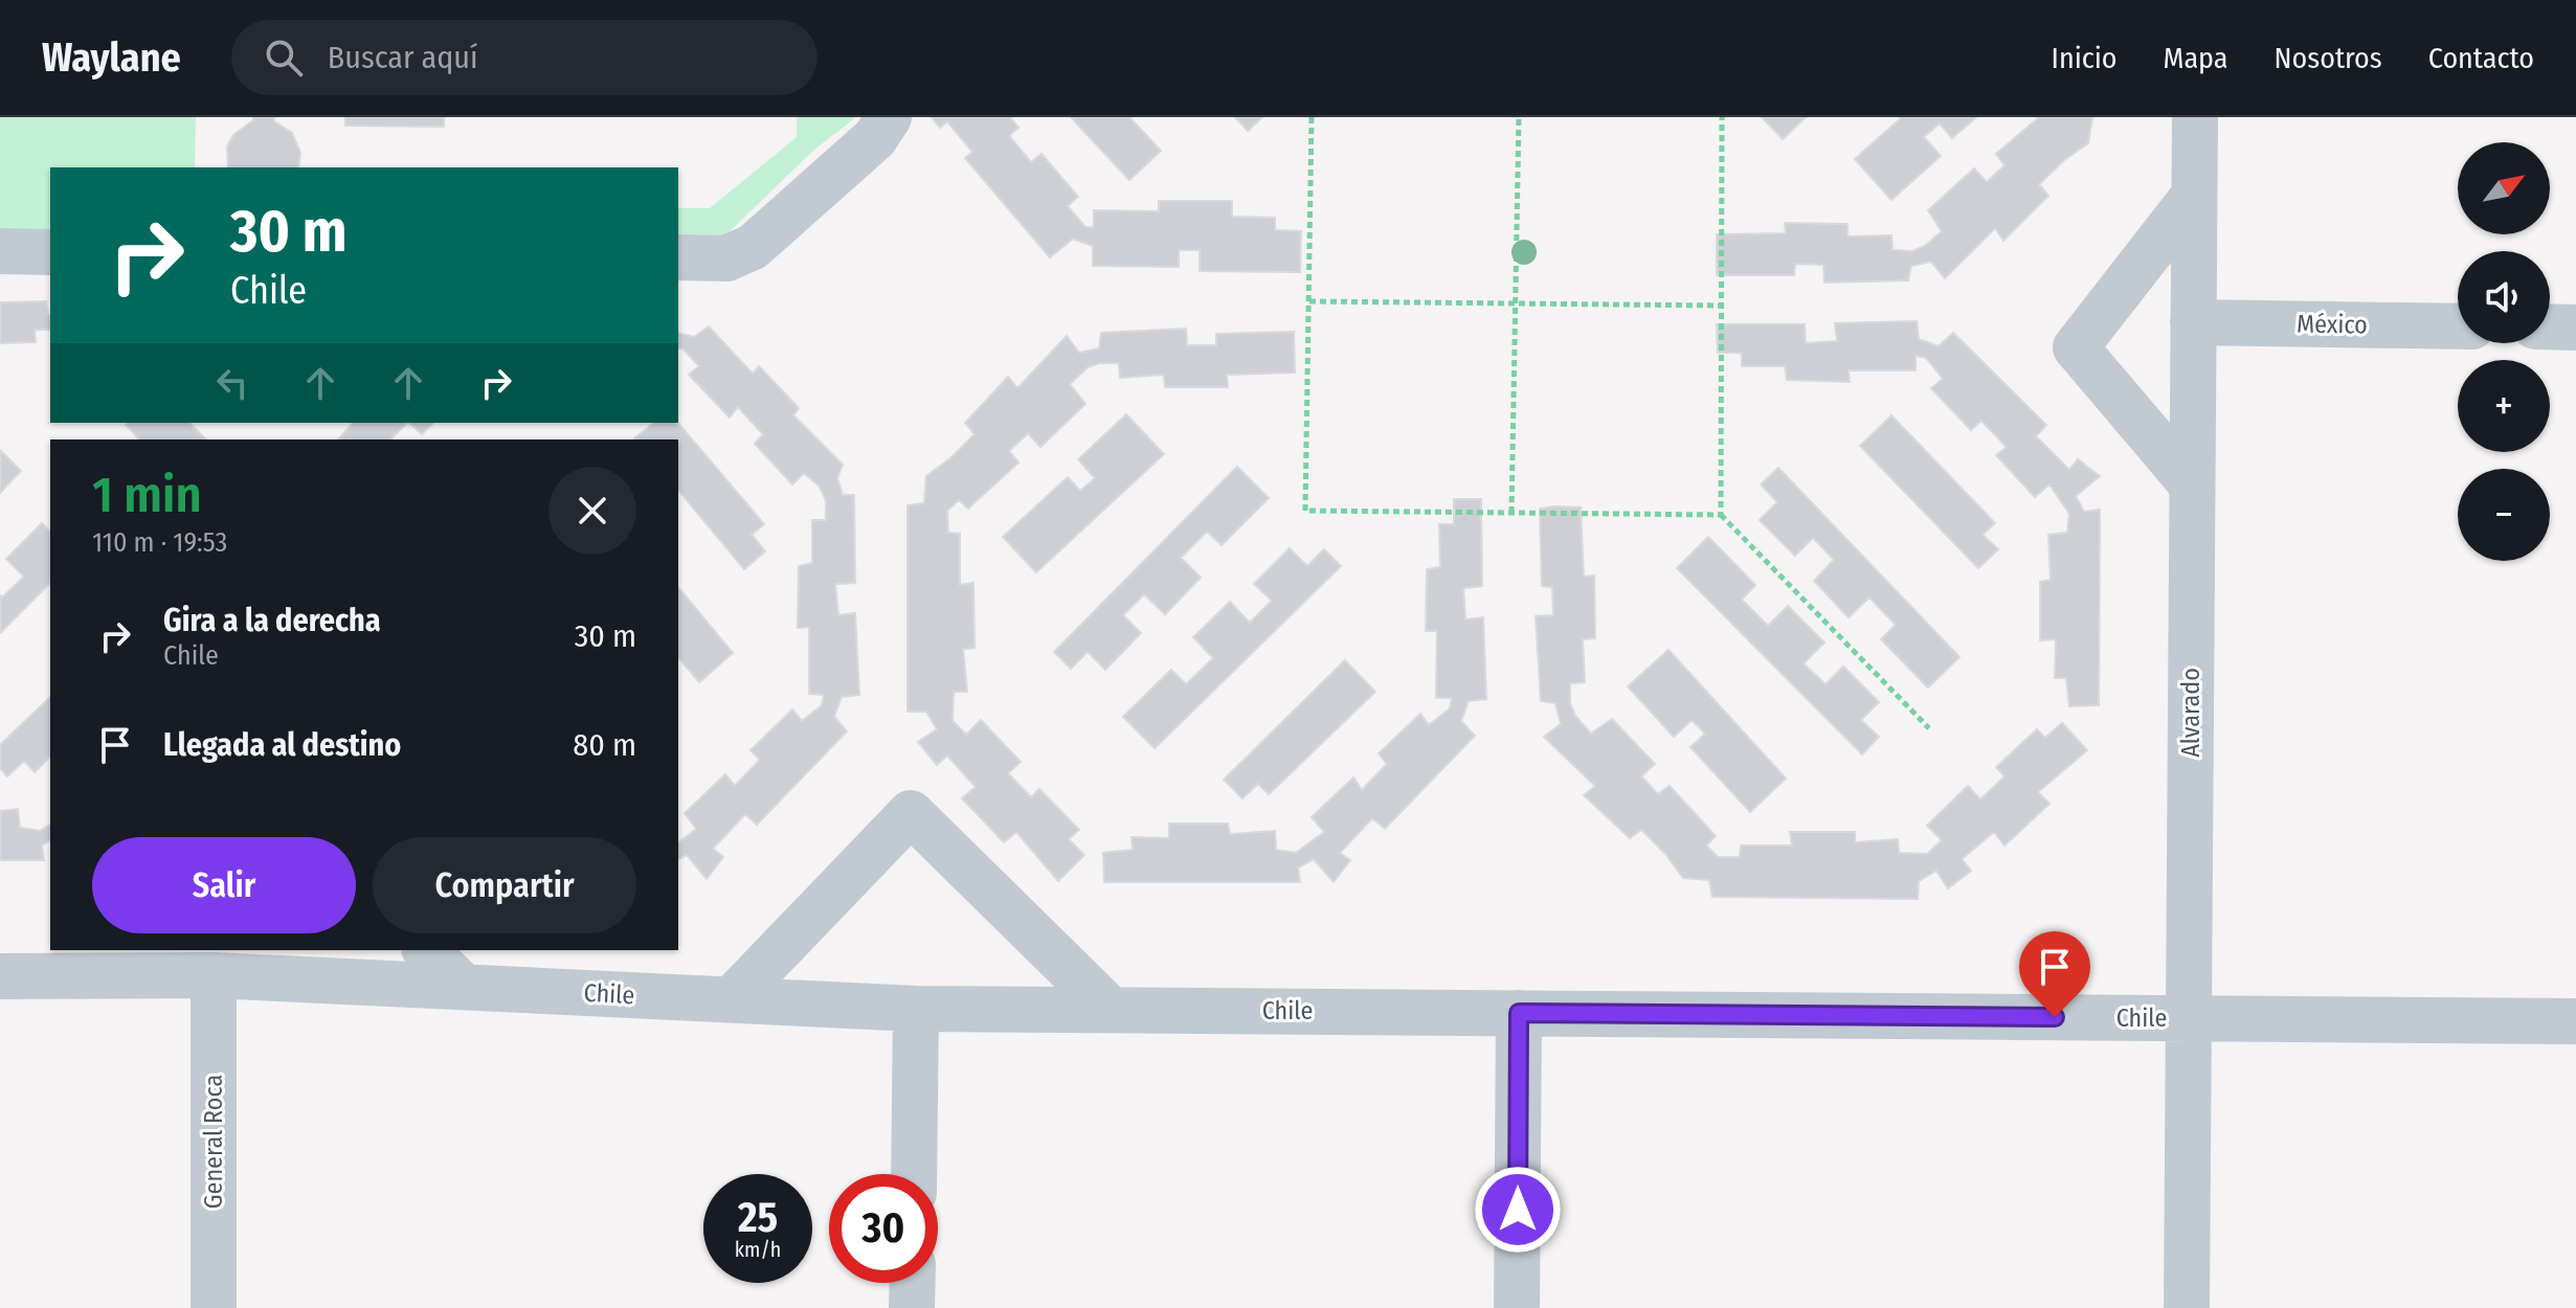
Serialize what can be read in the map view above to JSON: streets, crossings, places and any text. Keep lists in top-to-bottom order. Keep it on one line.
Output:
{"streets":{"street":["México","Alvarado","Chile","General Roca"]},"crossings":[["México","Alvarado"],["Alvarado","Chile"],["Chile","General Roca"]],"north":"top right","page":{"header":"Waylane","search":"Buscar aquí","nav":["Inicio","Mapa","Nosotros","Contacto"],"map_buttons":["+","−"],"turn":["30 m","Chile"],"heading":["1 min","110 m · 19:53"],"list":[{"name":"Gira a la derecha","note":"Chile","value":"30 m"},{"name":"Llegada al destino","value":"80 m"}],"buttons":["Salir","Compartir"],"speed":"25 km/h","limit":"30"}}
